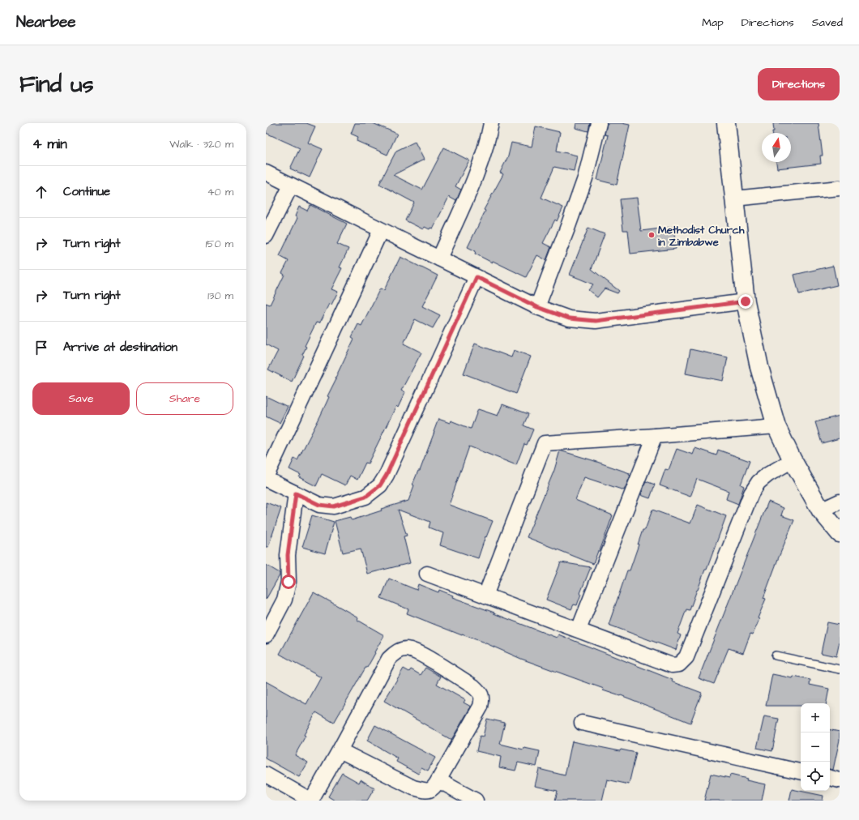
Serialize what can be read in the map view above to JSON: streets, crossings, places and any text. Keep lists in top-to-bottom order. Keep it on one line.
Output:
{"places":["Methodist Church in Zimbabwe"],"north":"top","page":{"header":"Nearbee","nav":["Map","Directions","Saved"],"buttons":["Directions",["Save","Share"]],"title":"Find us","heading":["4 min","Walk · 320 m"],"list":[["Continue","40 m"],["Turn right","150 m"],["Turn right","130 m"],"Arrive at destination"],"map_buttons":["+","−"]}}
